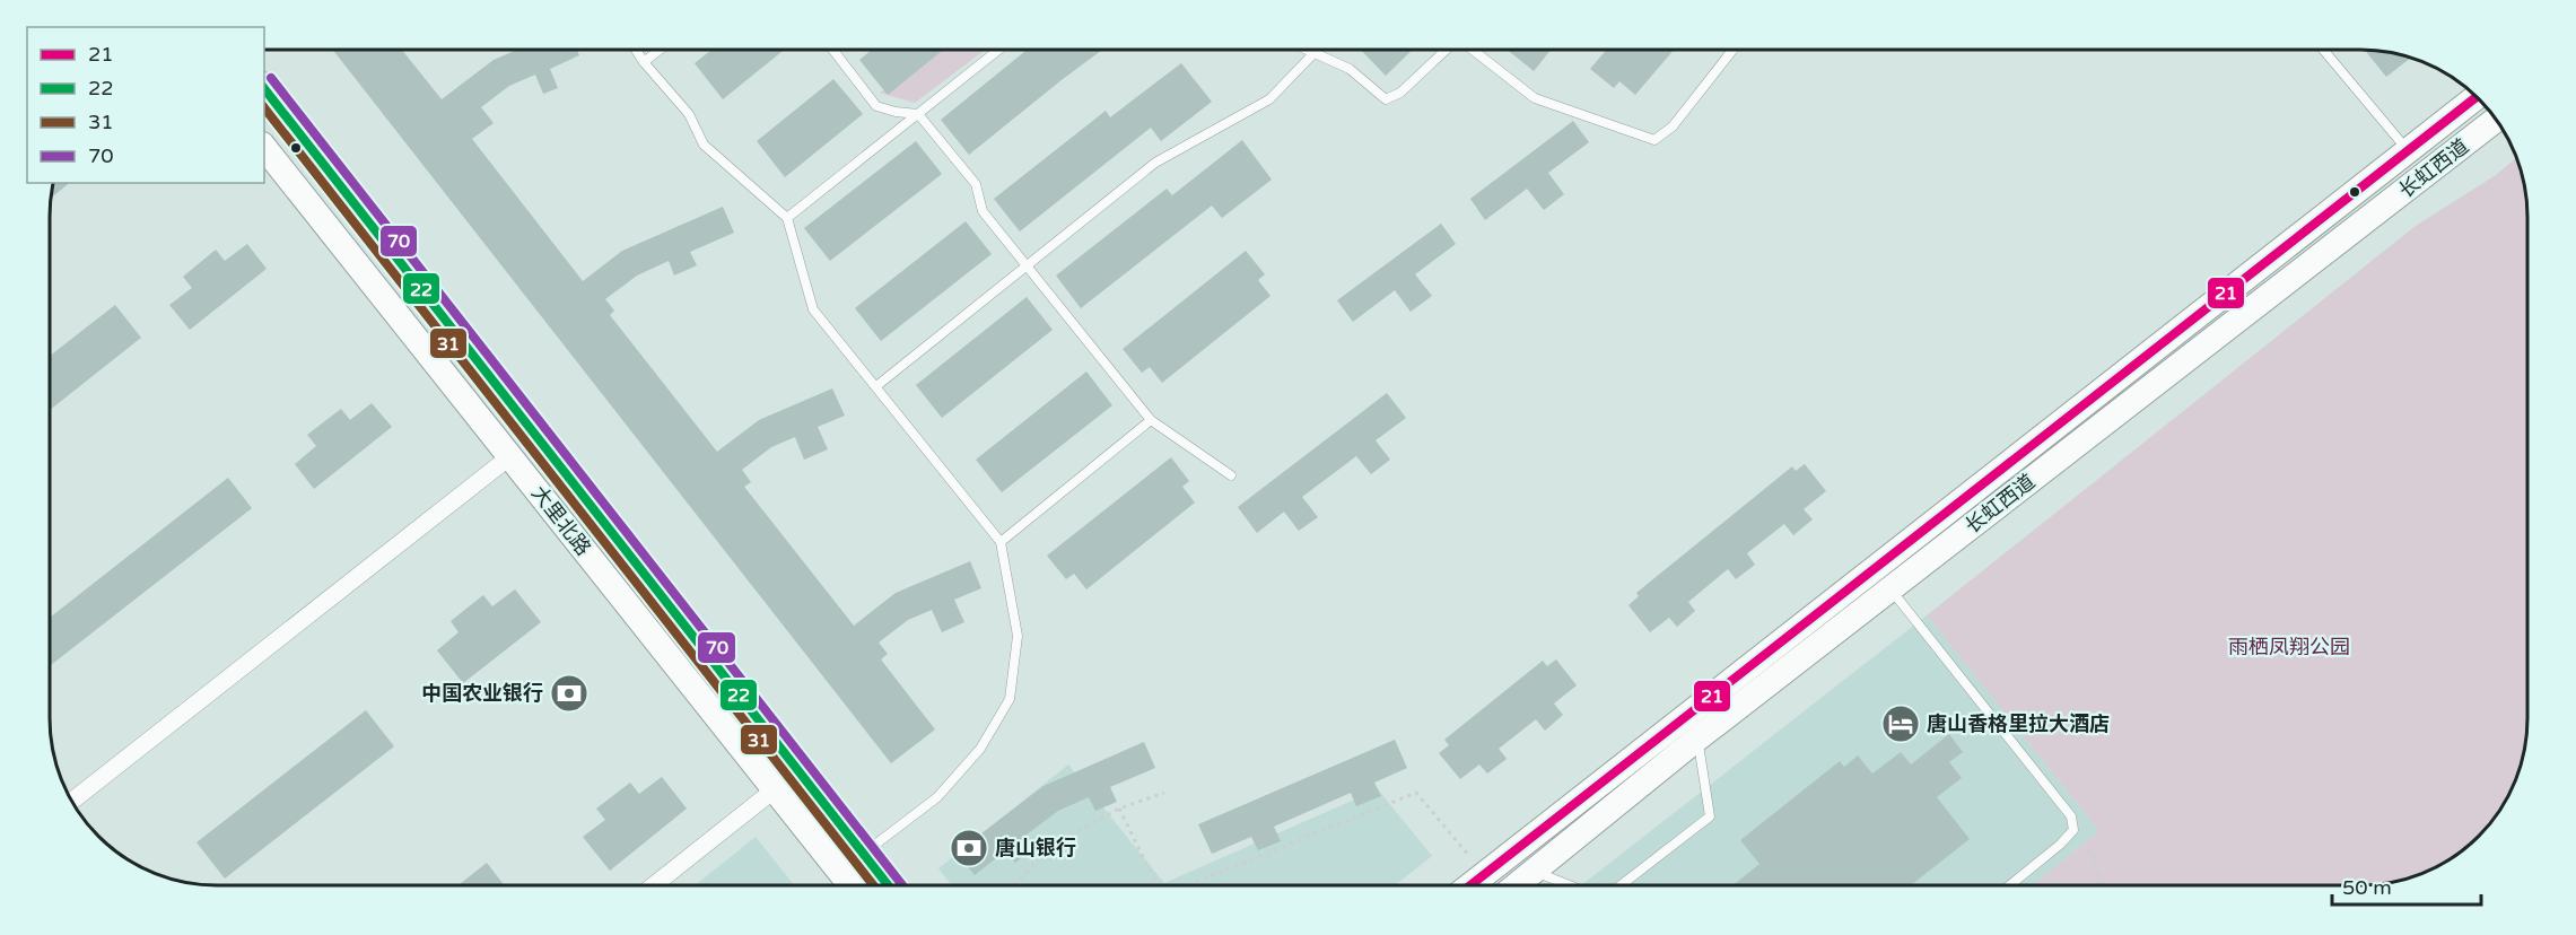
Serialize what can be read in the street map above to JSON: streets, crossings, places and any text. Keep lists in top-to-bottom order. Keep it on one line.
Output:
{"streets":{"main road":["长虹西道","大里北路"]},"parks":["雨栖凤翔公园"],"places":{"bank":["中国农业银行","唐山银行"],"hotel":["唐山香格里拉大酒店"]},"lines":["transit line 70","transit line 22","transit line 21","transit line 31"],"legend":["21","22","31","70"],"scale_bar":"50 m"}
